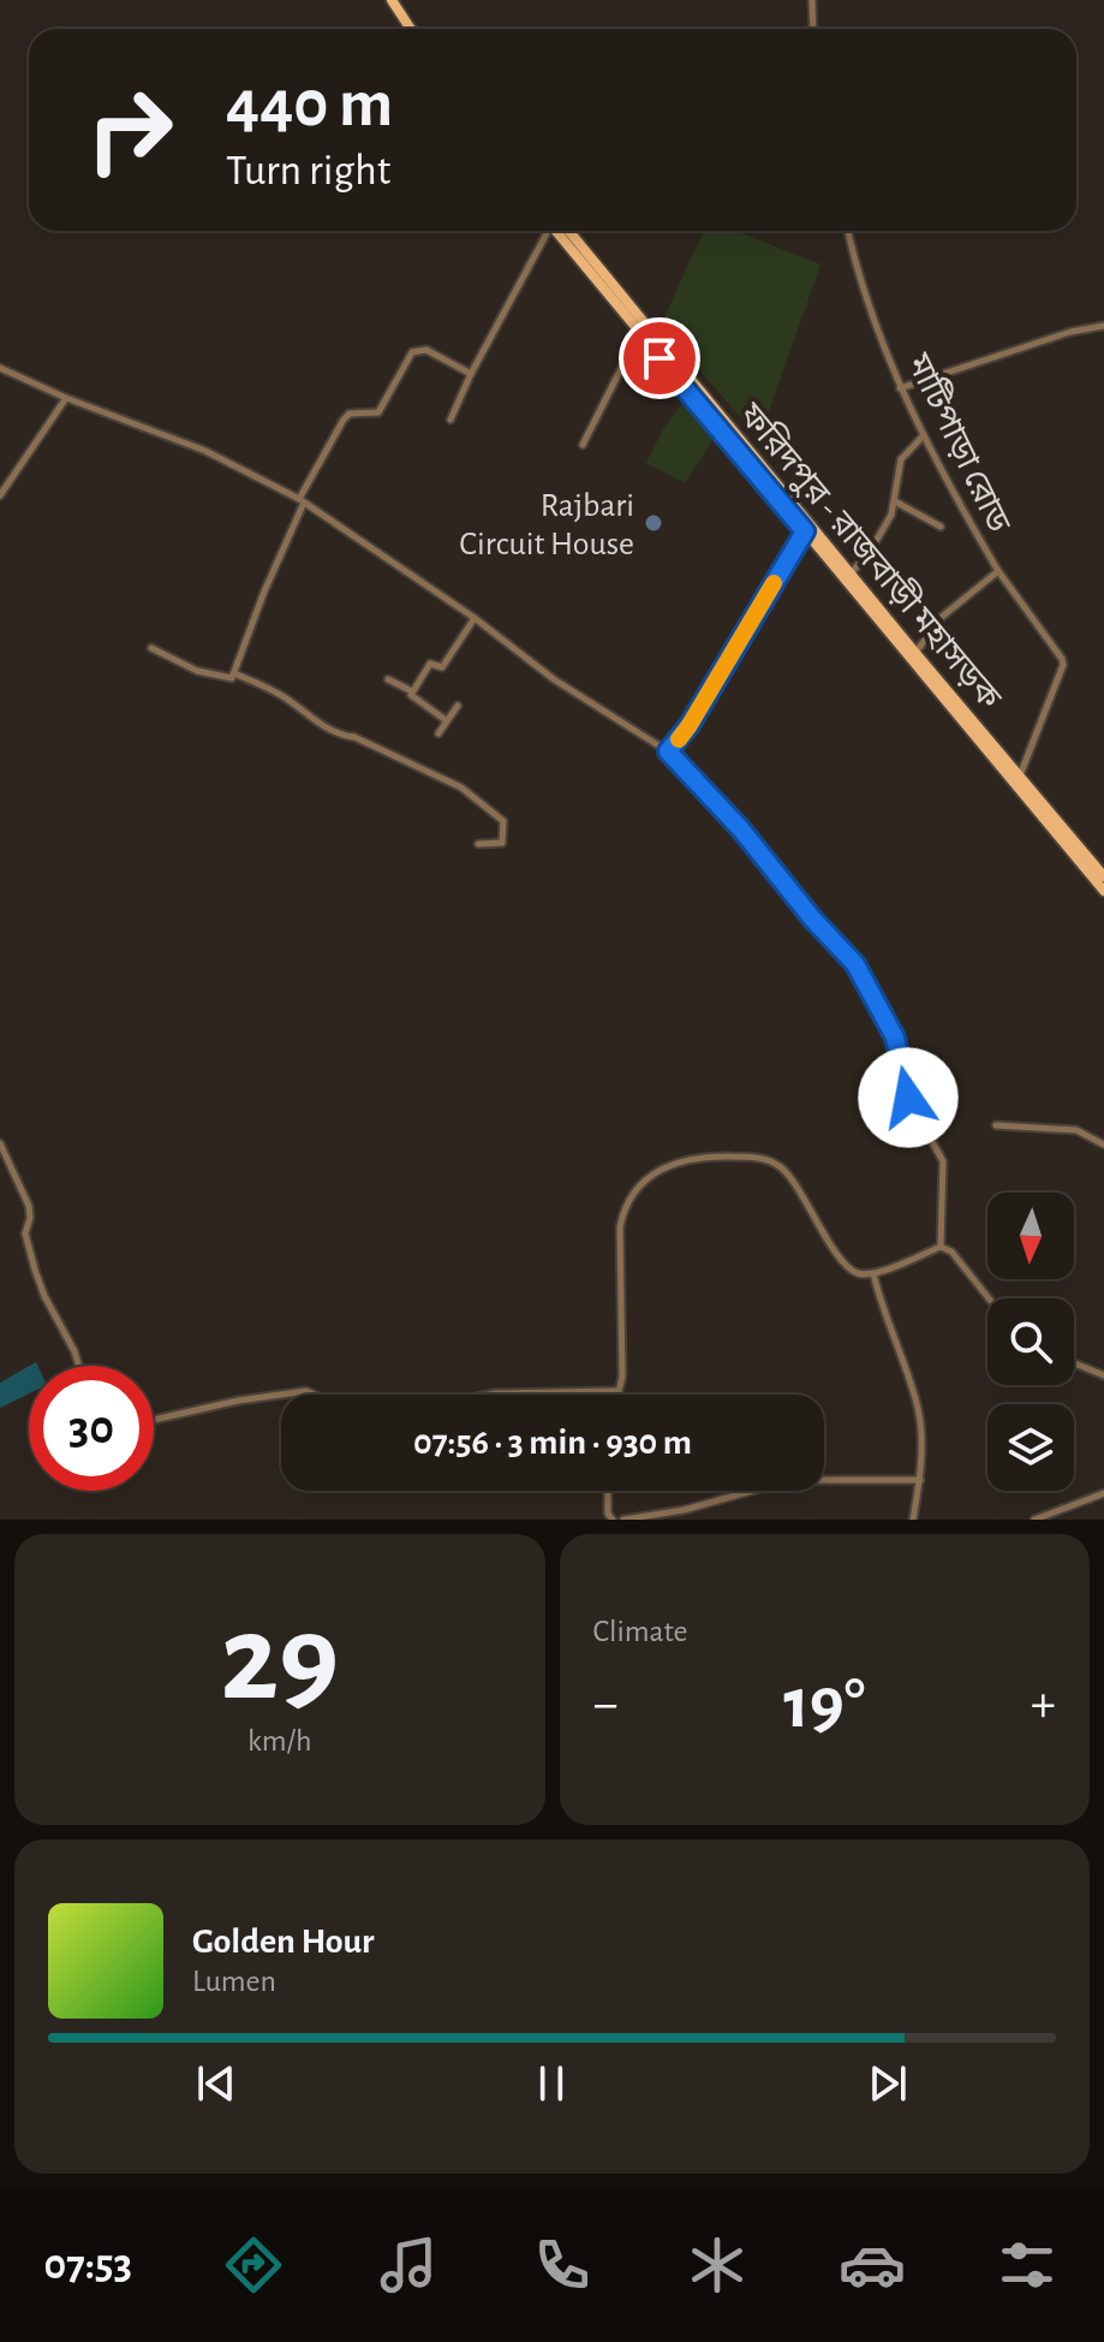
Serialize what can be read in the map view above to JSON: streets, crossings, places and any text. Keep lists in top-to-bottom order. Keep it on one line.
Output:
{"streets":{"main road":["ফরিদপুর - রাজবাড়ী মহাসড়ক"],"street":["মাটিপাড়া রোড"]},"crossings":[["মাটিপাড়া রোড","ফরিদপুর - রাজবাড়ী মহাসড়ক"]],"places":["Rajbari Circuit House"],"north":"bottom","page":{"turn":["440 m","Turn right"],"limit":"30","trip":"07:56 · 3 min · 930 m","tile":[["29","km/h"],"Climate"],"heat":["−","19°","+"],"song":["Golden Hour","Lumen"],"tabs":"07:53"}}
